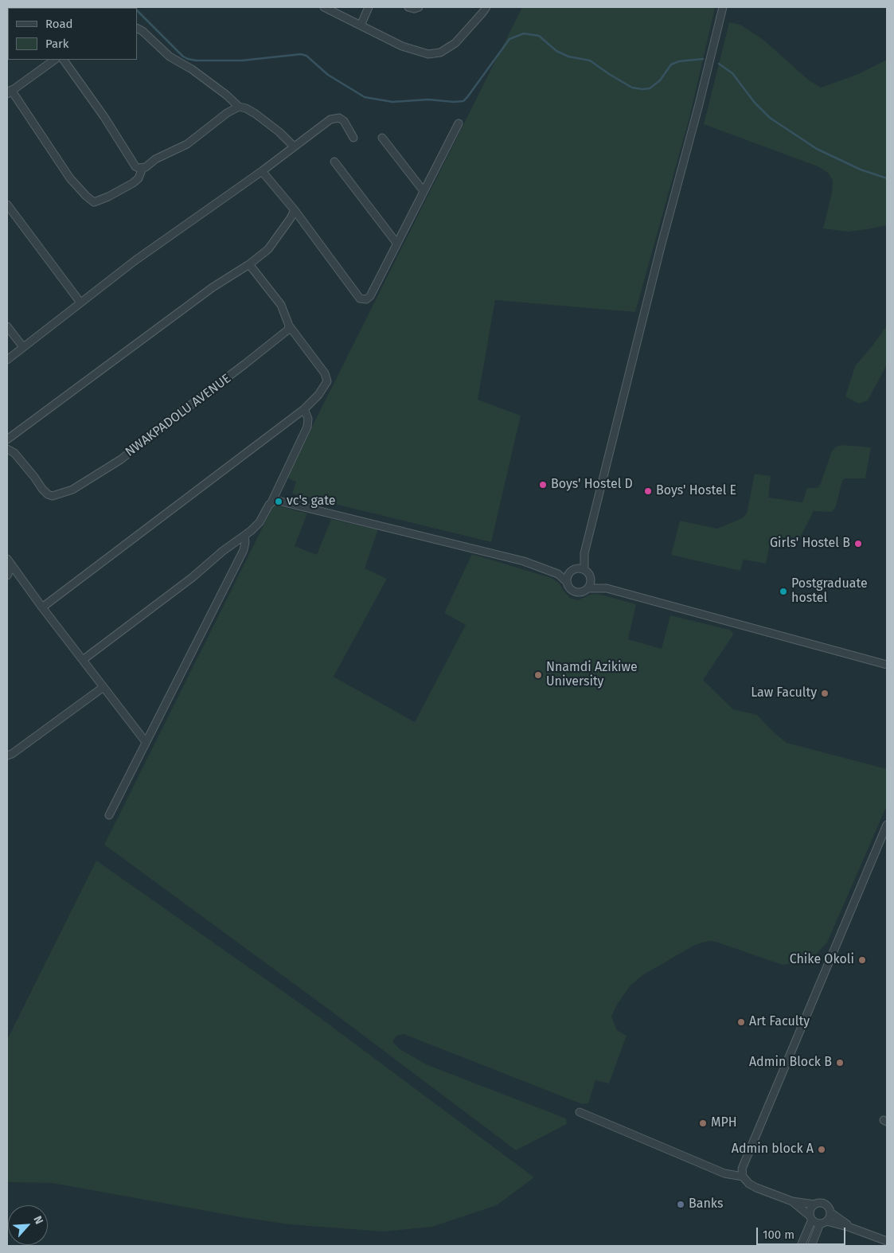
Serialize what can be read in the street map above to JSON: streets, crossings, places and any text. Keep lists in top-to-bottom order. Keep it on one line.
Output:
{"streets":{"street":["NWAKPADOLU AVENUE"]},"places":["Boys' Hostel D","Boys' Hostel E","vc's gate","Girls' Hostel B","Postgraduate hostel","Nnamdi Azikiwe University","Law Faculty","Chike Okoli","Art Faculty","Admin Block B","MPH","Admin block A","Banks"],"legend":["Road","Park"],"scale_bar":"100 m","north":"top right"}
